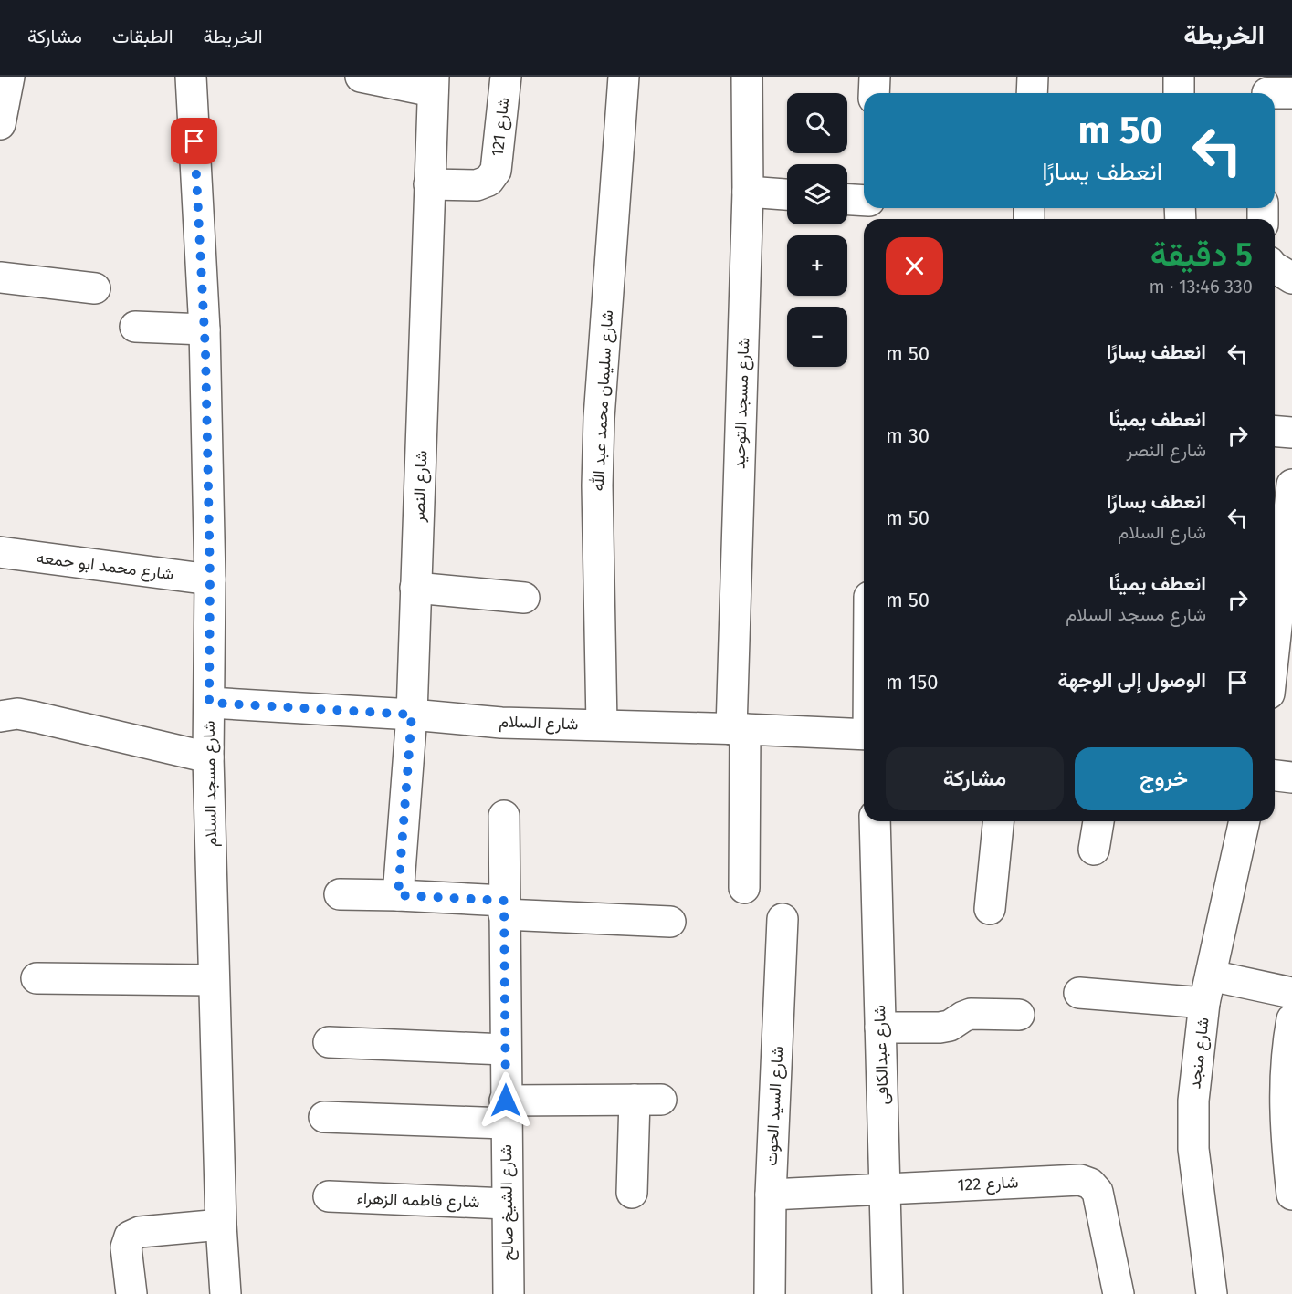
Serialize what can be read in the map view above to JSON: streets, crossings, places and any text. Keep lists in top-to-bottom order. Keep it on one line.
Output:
{"streets":{"street":["شارع 121","شارع سليمان محمد عبد الله","شارع مسجد التوحيد","شارع النصر","شارع محمد ابو جمعه","شارع السلام","شارع مسجد السلام","شارع منجد","شارع عبدالكافى","شارع السيد الحوت","شارع 122","شارع فاطمه الزهراء","شارع الشيخ صالح"]},"crossings":[["شارع 121","شارع النصر"],["شارع سليمان محمد عبد الله","شارع السلام"],["شارع مسجد التوحيد","شارع السلام"],["شارع النصر","شارع السلام"],["شارع محمد ابو جمعه","شارع مسجد السلام"],["شارع السلام","شارع مسجد السلام"],["شارع عبدالكافى","شارع 122"],["شارع السيد الحوت","شارع 122"],["شارع فاطمه الزهراء","شارع الشيخ صالح"]],"page":{"header":"الخريطة","nav":["الخريطة","الطبقات","مشاركة"],"map_buttons":["+","−"],"turn":["50 m","انعطف يسارًا"],"heading":["5 دقيقة","330 m · 13:46"],"list":[{"name":"انعطف يسارًا","value":"50 m"},{"name":"انعطف يمينًا","note":"شارع النصر","value":"30 m"},{"name":"انعطف يسارًا","note":"شارع السلام","value":"50 m"},{"name":"انعطف يمينًا","note":"شارع مسجد السلام","value":"50 m"},{"name":"الوصول إلى الوجهة","value":"150 m"}],"buttons":["خروج","مشاركة"]}}
